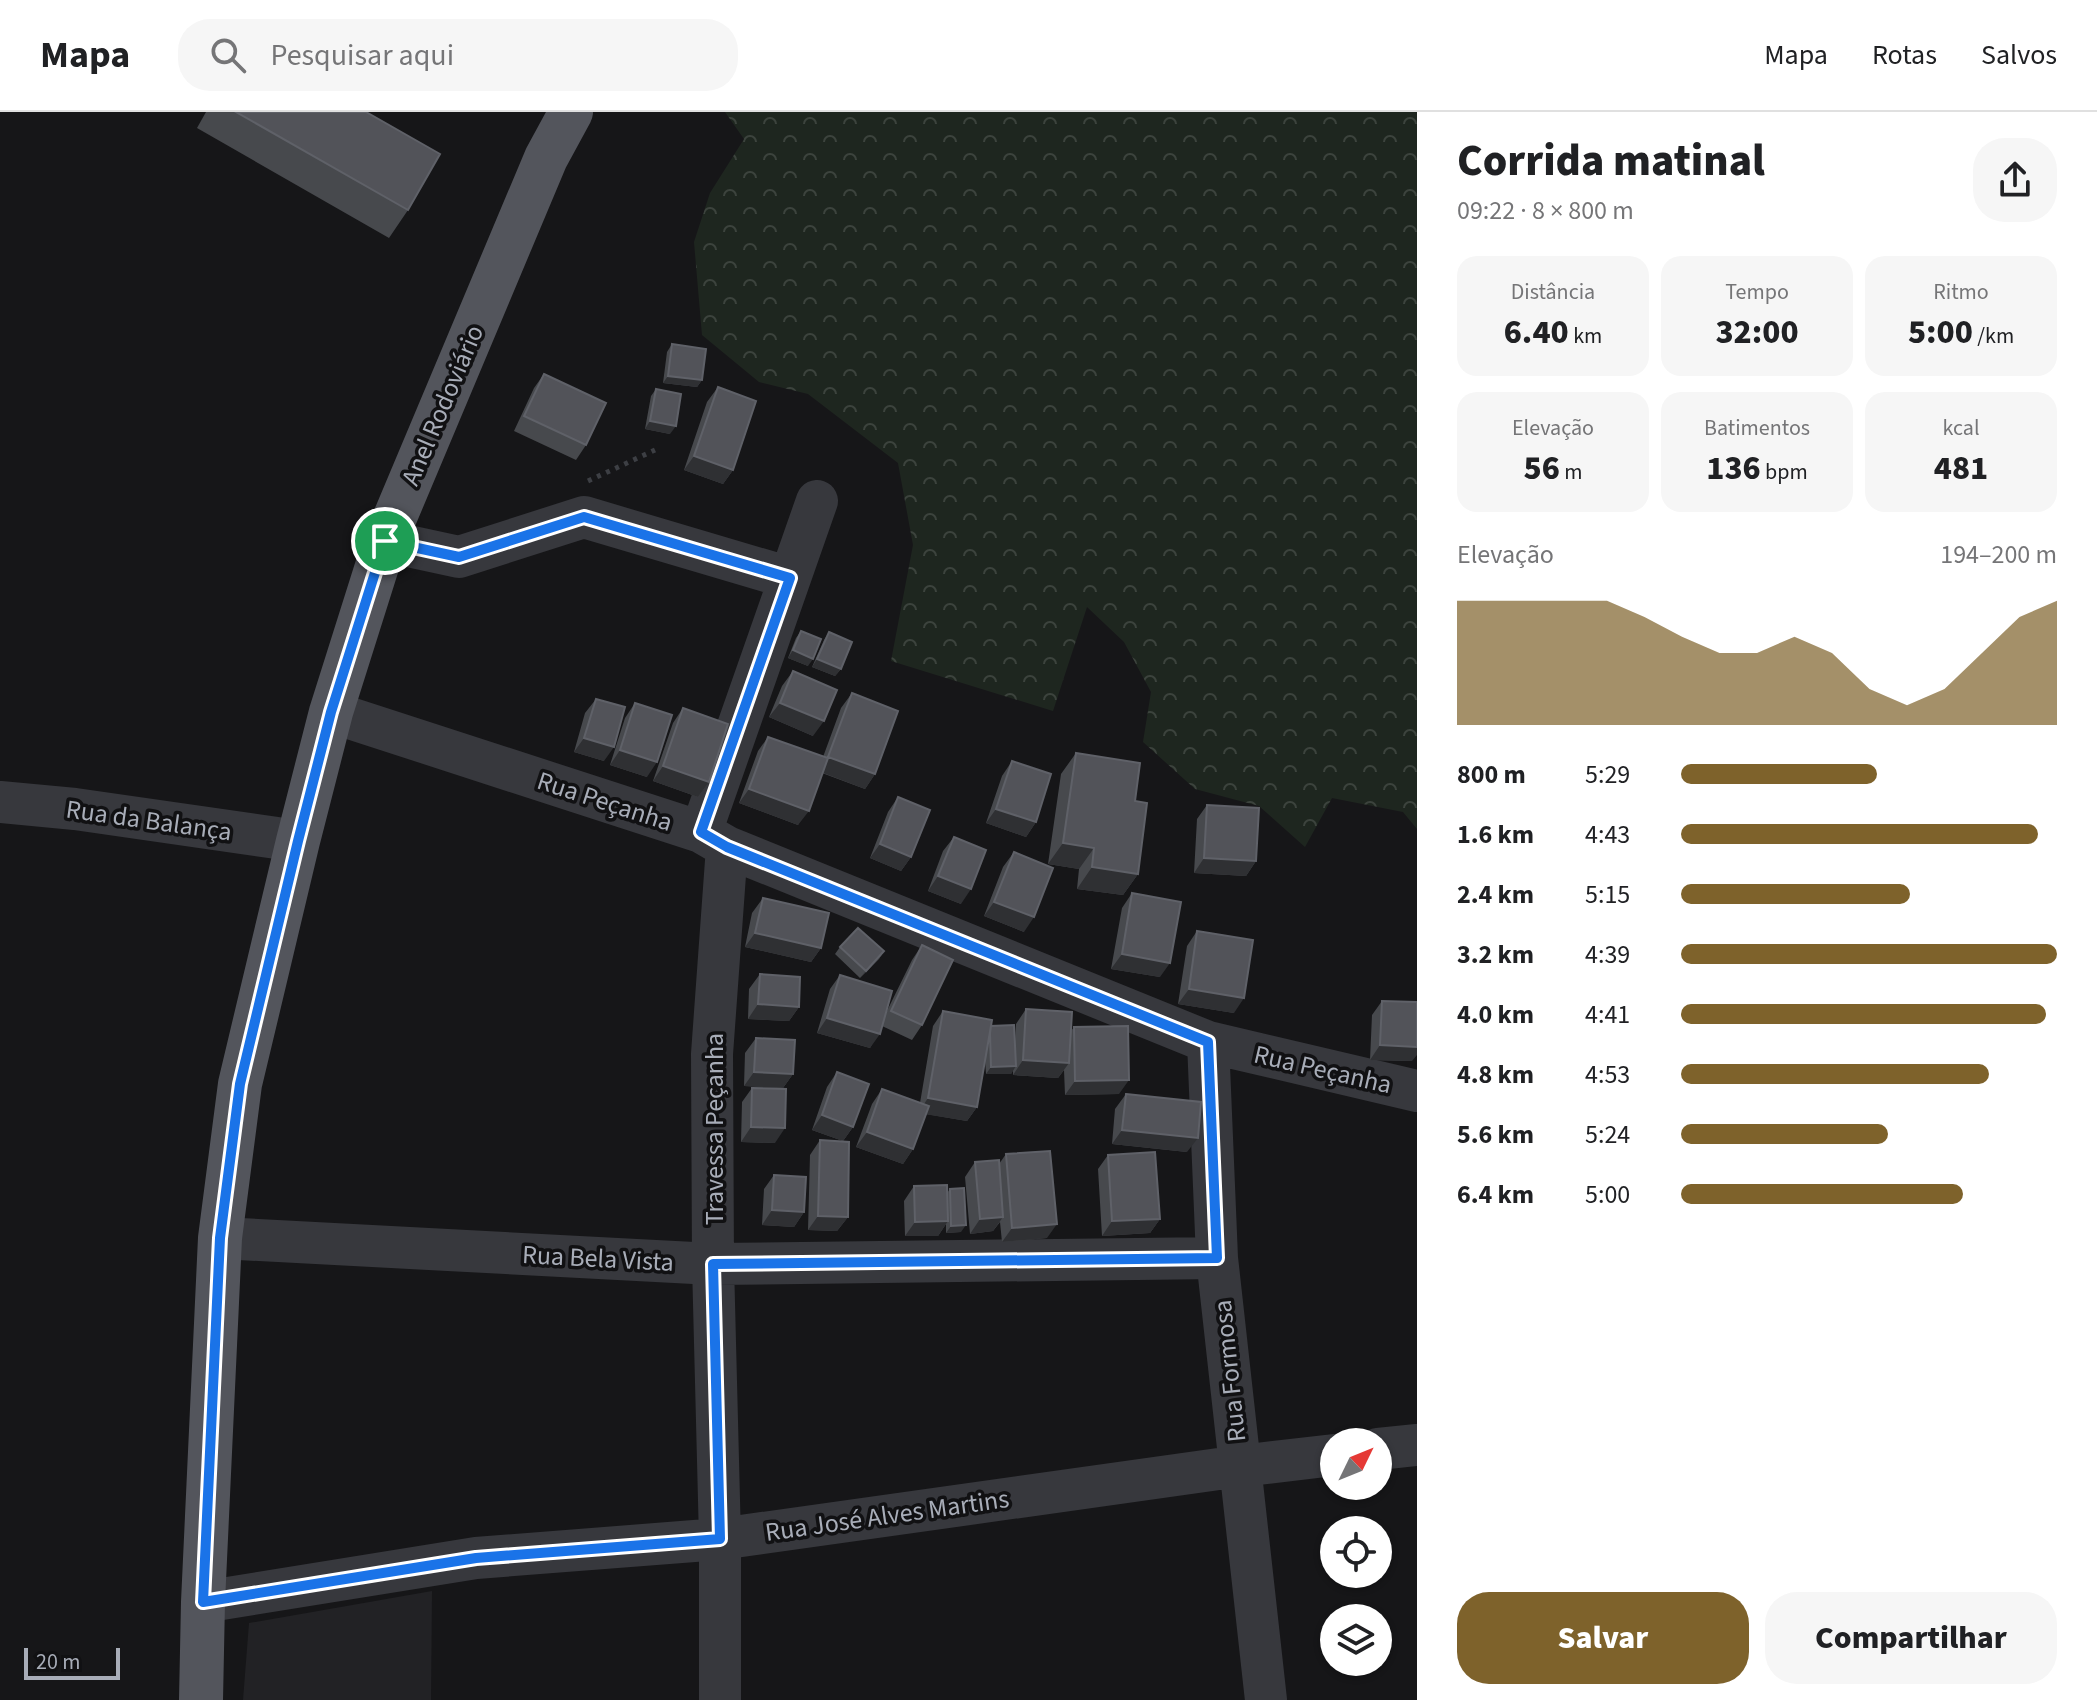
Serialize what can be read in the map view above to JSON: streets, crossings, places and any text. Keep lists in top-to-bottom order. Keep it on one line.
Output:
{"streets":{"main road":["Anel Rodoviário"],"street":["Rua Peçanha","Rua da Balança","Travessa Peçanha","Rua Bela Vista","Rua Formosa","Rua José Alves Martins"]},"crossings":[["Anel Rodoviário","Rua Peçanha"],["Anel Rodoviário","Rua da Balança"],["Anel Rodoviário","Rua Bela Vista"],["Anel Rodoviário","Rua José Alves Martins"],["Rua Peçanha","Travessa Peçanha"],["Rua Peçanha","Rua Formosa"],["Travessa Peçanha","Rua Bela Vista"],["Travessa Peçanha","Rua José Alves Martins"],["Rua Bela Vista","Rua Formosa"],["Rua Formosa","Rua José Alves Martins"]],"scale_bar":"20 m","north":"top right","page":{"header":"Mapa","search":"Pesquisar aqui","nav":["Mapa","Rotas","Salvos"],"heading":["Corrida matinal","09:22 · 8 × 800 m"],"stats":[["Distância","6.40 km"],["Tempo","32:00"],["Ritmo","5:00 /km"],["Elevação","56 m"],["Batimentos","136 bpm"],["kcal","481"]],"chart":["Elevação","194–200 m"],"list":[{"name":"800 m","note":"5:29"},{"name":"1.6 km","note":"4:43"},{"name":"2.4 km","note":"5:15"},{"name":"3.2 km","note":"4:39"},{"name":"4.0 km","note":"4:41"},{"name":"4.8 km","note":"4:53"},{"name":"5.6 km","note":"5:24"},{"name":"6.4 km","note":"5:00"}],"buttons":["Salvar","Compartilhar"],"scale":"20 m"}}
